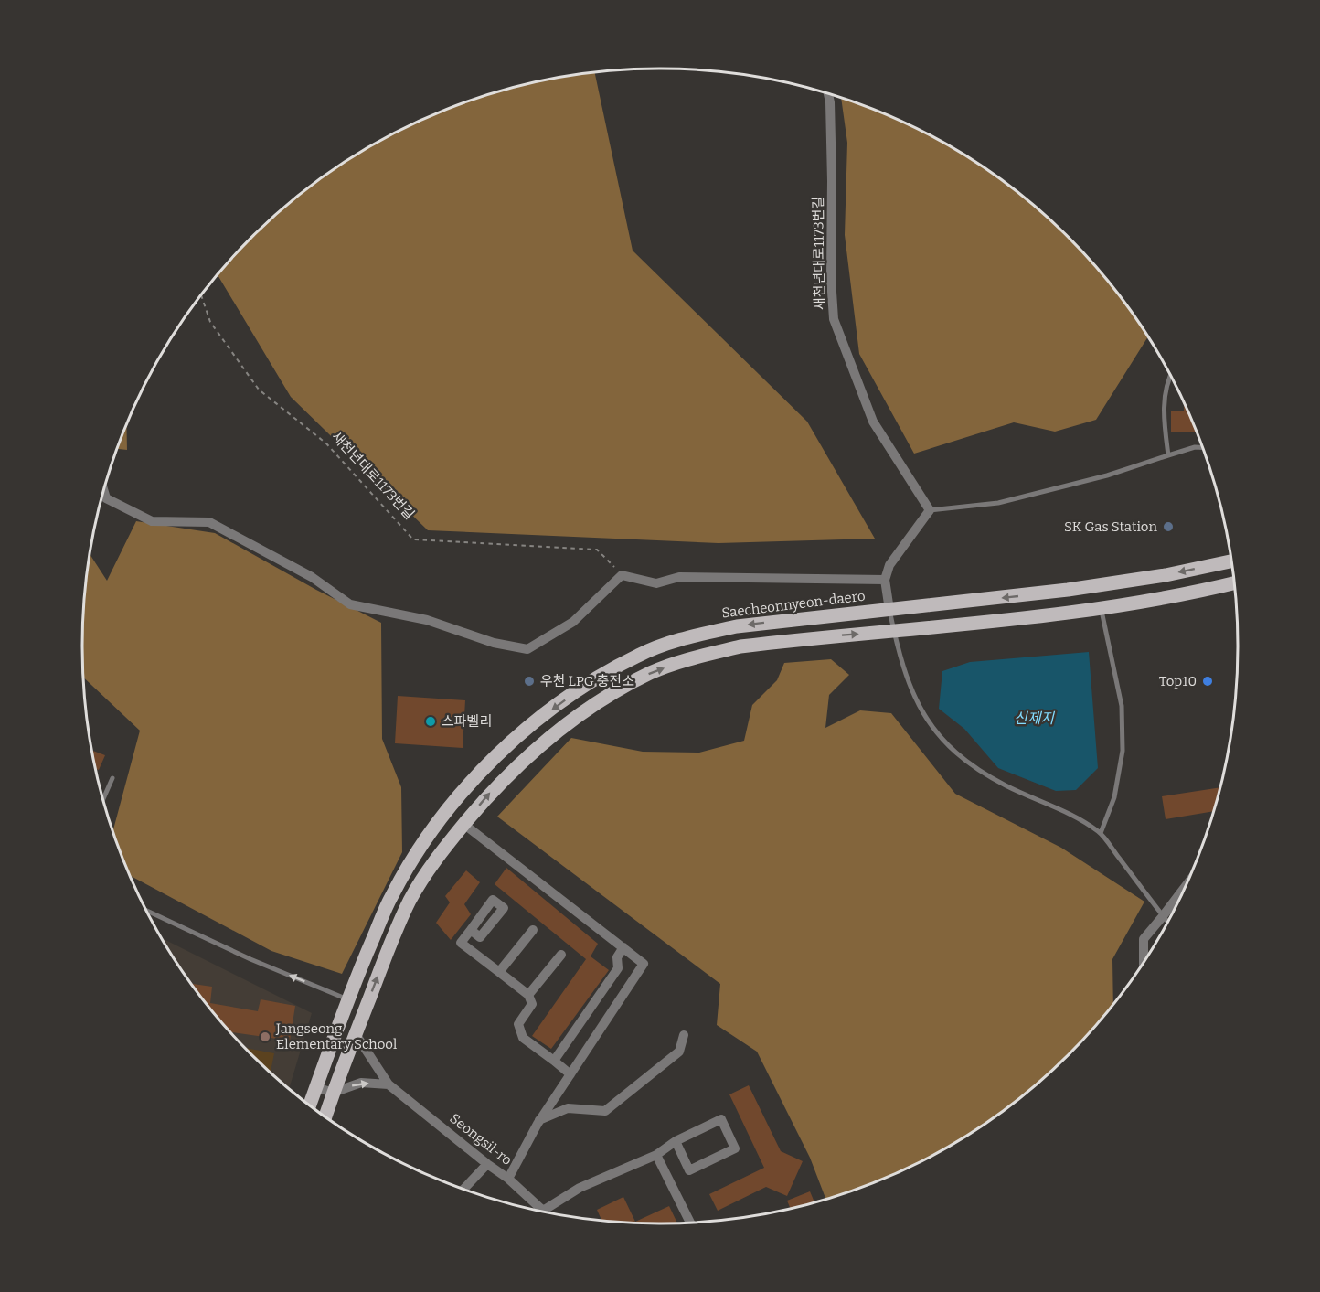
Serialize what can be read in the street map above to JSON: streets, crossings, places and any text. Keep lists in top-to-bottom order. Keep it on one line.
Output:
{"streets":{"main road":["Saecheonnyeon-daero"],"street":["새천년대로1173번길","Seongsil-ro"]},"water":["신제지"],"places":["SK Gas Station","우천 LPG 충전소","Top10","스파벨리","Jangseong Elementary School"]}
